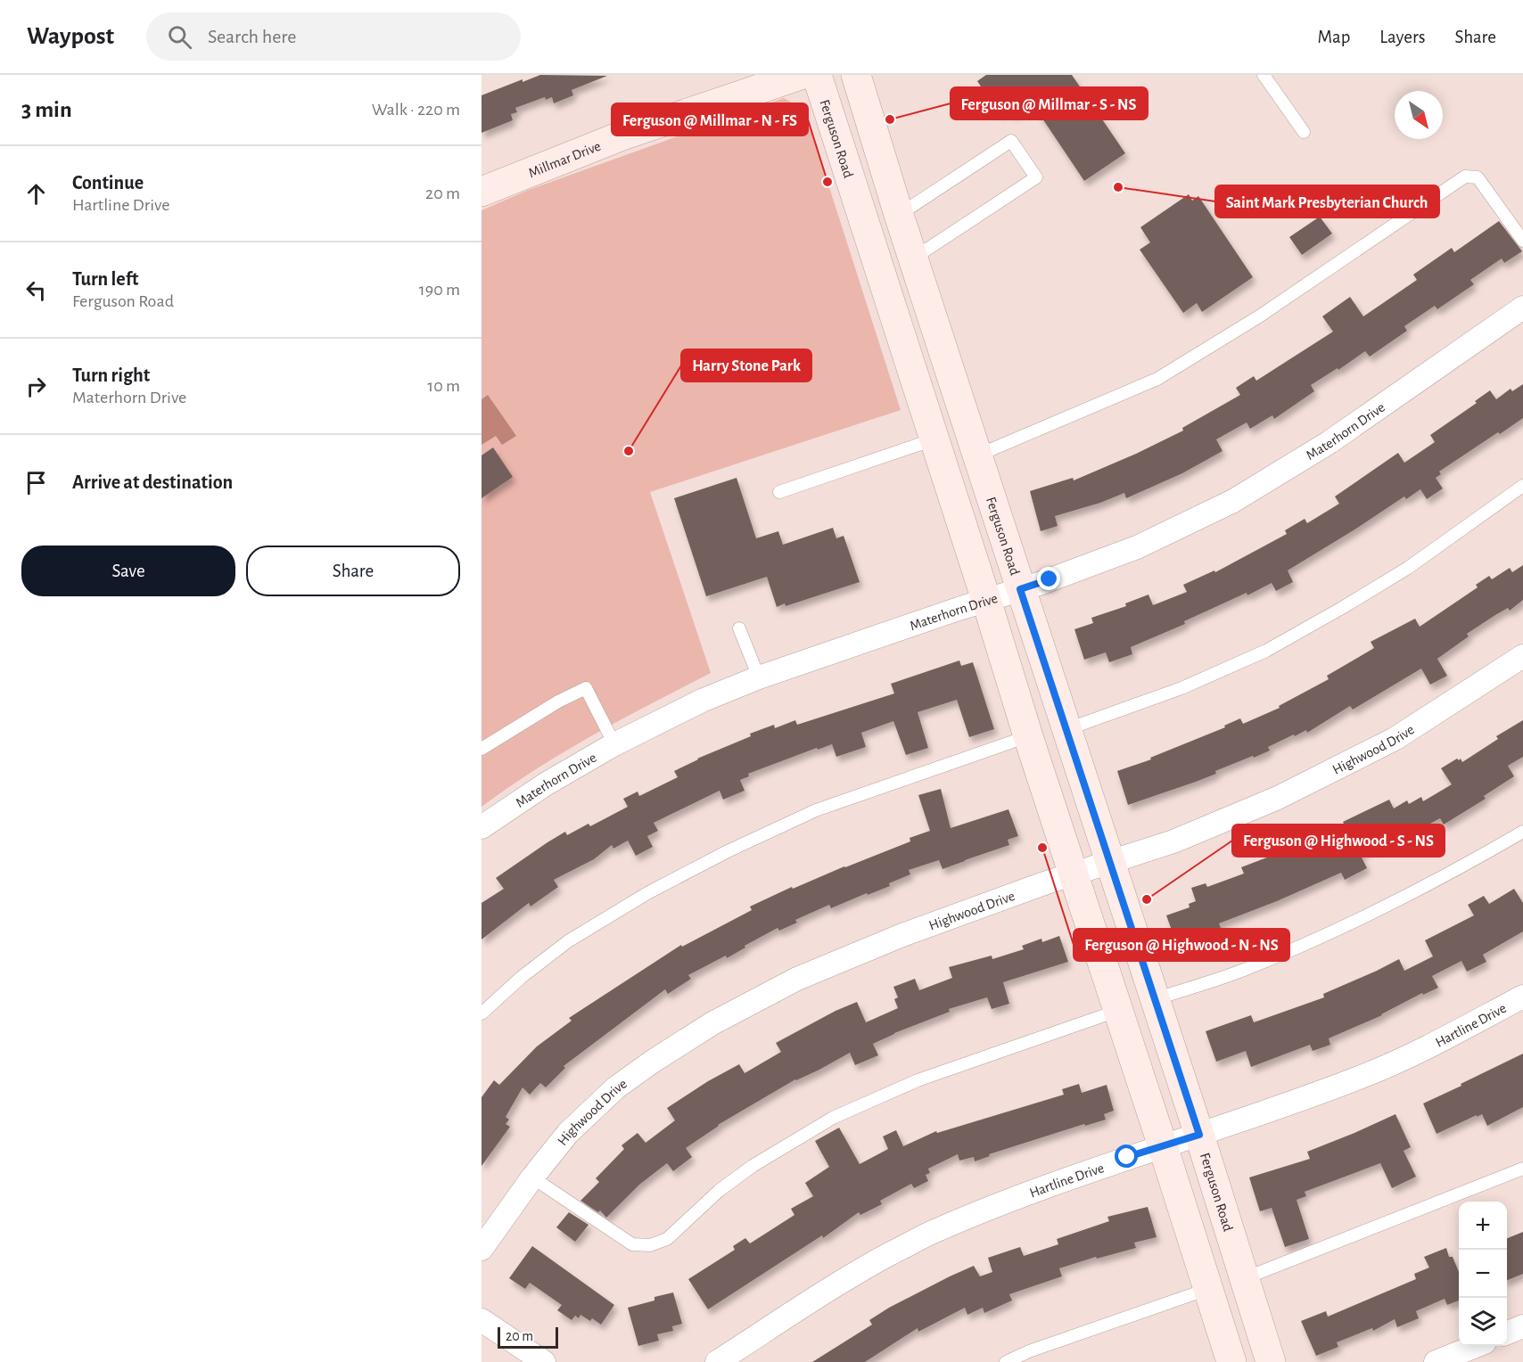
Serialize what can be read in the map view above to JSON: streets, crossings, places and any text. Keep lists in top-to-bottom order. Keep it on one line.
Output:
{"streets":{"main road":["Ferguson Road","Millmar Drive"],"street":["Materhorn Drive","Highwood Drive","Hartline Drive"]},"crossings":[["Ferguson Road","Materhorn Drive"],["Ferguson Road","Highwood Drive"],["Ferguson Road","Hartline Drive"]],"places":["Ferguson @ Millmar - S - NS","Ferguson @ Millmar - N - FS","Saint Mark Presbyterian Church","Harry Stone Park","Ferguson @ Highwood - N - NS","Ferguson @ Highwood - S - NS"],"scale_bar":"20 m","north":"bottom right","page":{"header":"Waypost","search":"Search here","nav":["Map","Layers","Share"],"heading":["3 min","Walk · 220 m"],"list":[["Continue","Hartline Drive","20 m"],["Turn left","Ferguson Road","190 m"],["Turn right","Materhorn Drive","10 m"],"Arrive at destination"],"buttons":["Save","Share"],"map_buttons":["+","−"],"scale":"20 m"}}
